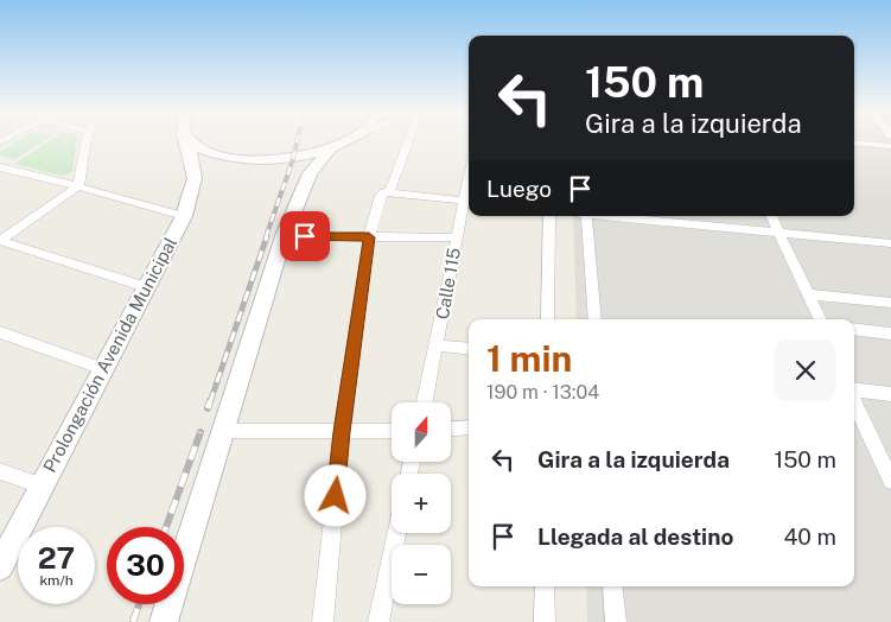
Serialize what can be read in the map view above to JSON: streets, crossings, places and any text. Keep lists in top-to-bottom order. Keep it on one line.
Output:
{"streets":{"main road":["Prolongación Avenida Municipal"],"street":["Calle 115"]},"north":"top","page":{"turn":["150 m","Gira a la izquierda"],"then":"Luego","heading":["1 min","190 m · 13:04"],"map_buttons":["+","−"],"list":[{"name":"Gira a la izquierda","value":"150 m"},{"name":"Llegada al destino","value":"40 m"}],"speed":"27 km/h","limit":"30"}}
